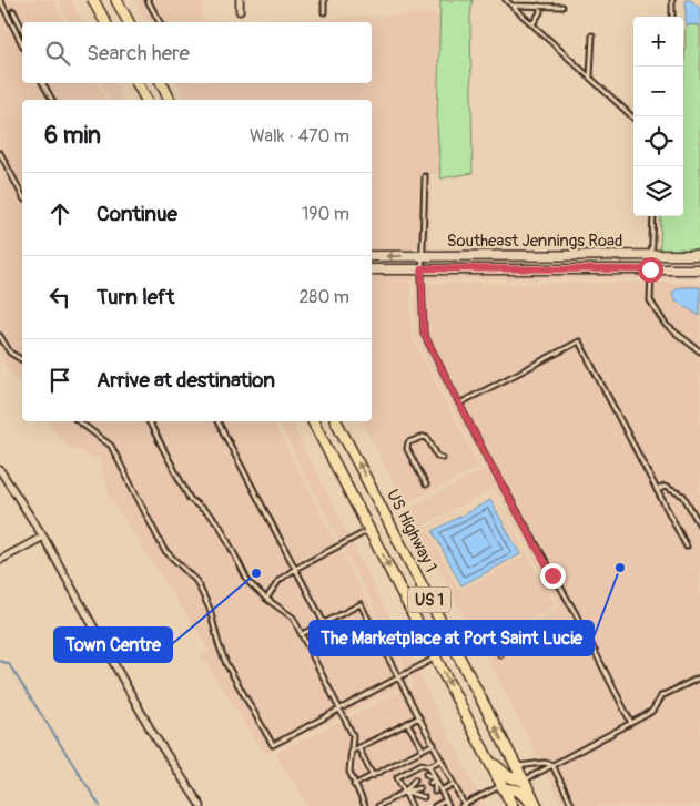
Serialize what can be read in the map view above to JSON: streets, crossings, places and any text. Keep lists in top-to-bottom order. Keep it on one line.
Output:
{"streets":{"main road":["US Highway 1","US 1"],"street":["Southeast Jennings Road"]},"places":["The Marketplace at Port Saint Lucie","Town Centre"],"page":{"map_buttons":["+","−"],"search":"Search here","heading":["6 min","Walk · 470 m"],"list":[["Continue","190 m"],["Turn left","280 m"],"Arrive at destination"]}}
